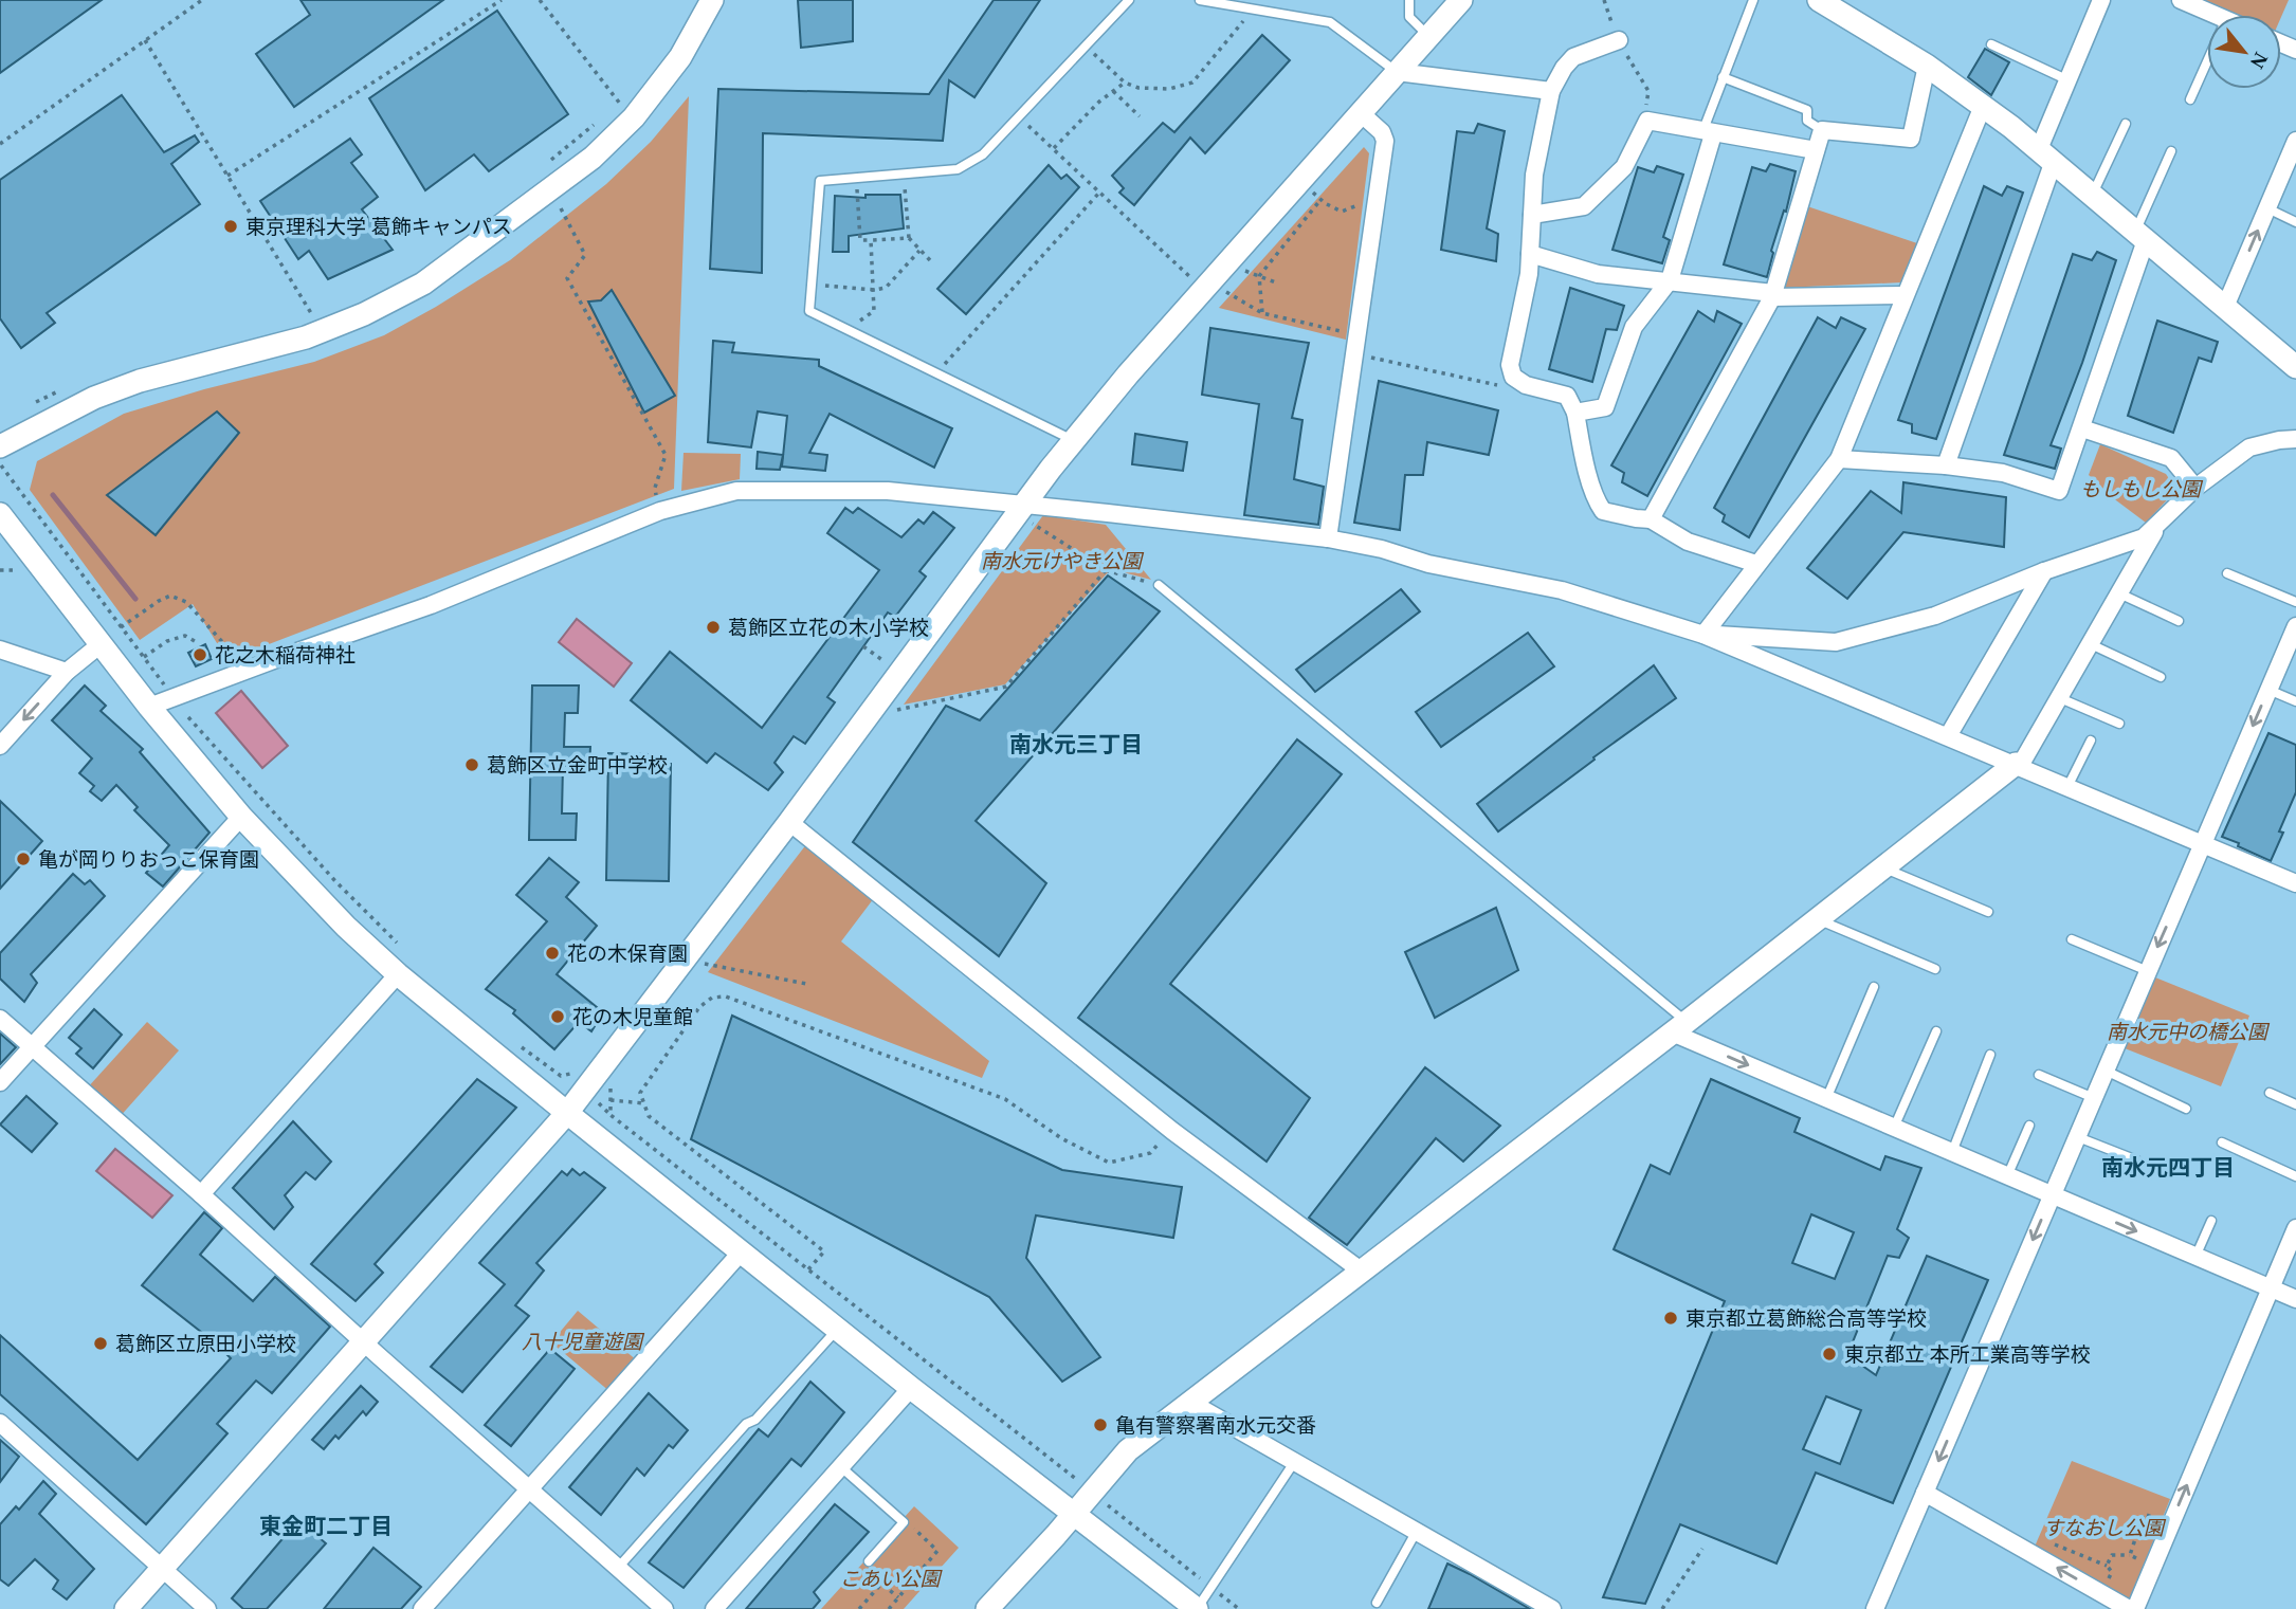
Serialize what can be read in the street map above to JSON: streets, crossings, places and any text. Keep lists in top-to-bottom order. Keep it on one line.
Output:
{"districts":["南水元三丁目","南水元四丁目","東金町二丁目"],"parks":["もしもし公園","南水元けやき公園","南水元中の橋公園","八十児童遊園","すなおし公園","こあい公園"],"places":["東京理科大学 葛飾キャンパス","葛飾区立花の木小学校","花之木稲荷神社","葛飾区立金町中学校","亀が岡りりおっこ保育園","花の木保育園","花の木児童館","東京都立葛飾総合高等学校","葛飾区立原田小学校","東京都立 本所工業高等学校","亀有警察署南水元交番"],"north":"bottom right"}
